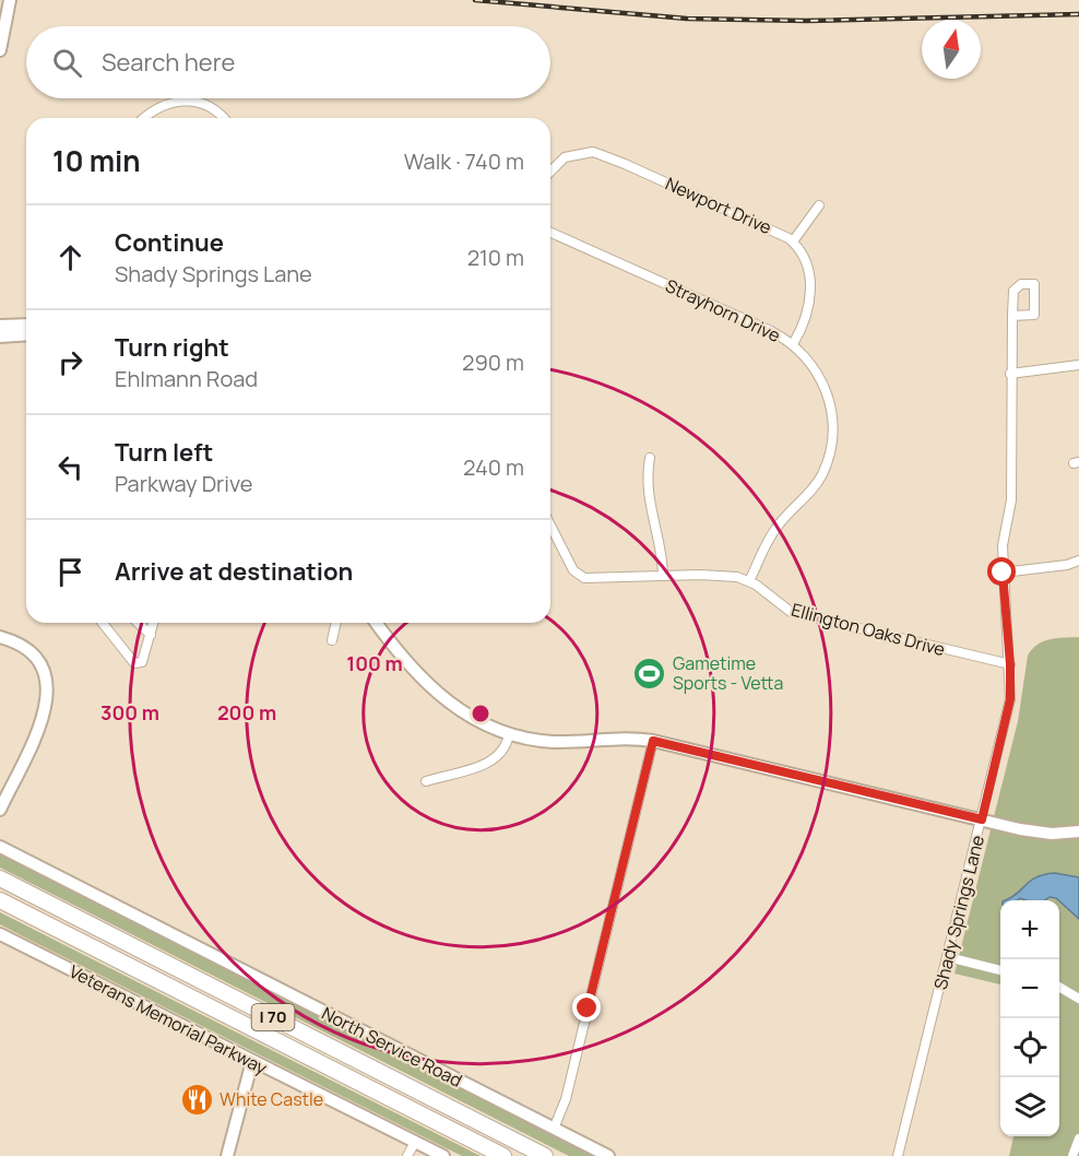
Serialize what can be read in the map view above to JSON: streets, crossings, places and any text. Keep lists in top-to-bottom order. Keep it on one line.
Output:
{"streets":{"highway":["I 70"],"street":["Newport Drive","Strayhorn Drive","Ellington Oaks Drive","Shady Springs Lane","Veterans Memorial Parkway","North Service Road"]},"crossings":[["Newport Drive","Strayhorn Drive"],["Strayhorn Drive","Ellington Oaks Drive"],["Ellington Oaks Drive","Shady Springs Lane"]],"places":{"sports":["Gametime Sports - Vetta"],"restaurant":["White Castle"]},"north":"top","page":{"search":"Search here","heading":["10 min","Walk · 740 m"],"list":[["Continue","Shady Springs Lane","210 m"],["Turn right","Ehlmann Road","290 m"],["Turn left","Parkway Drive","240 m"],"Arrive at destination"],"map_buttons":["+","−"]},"rings":["100 m","300 m","200 m"]}
